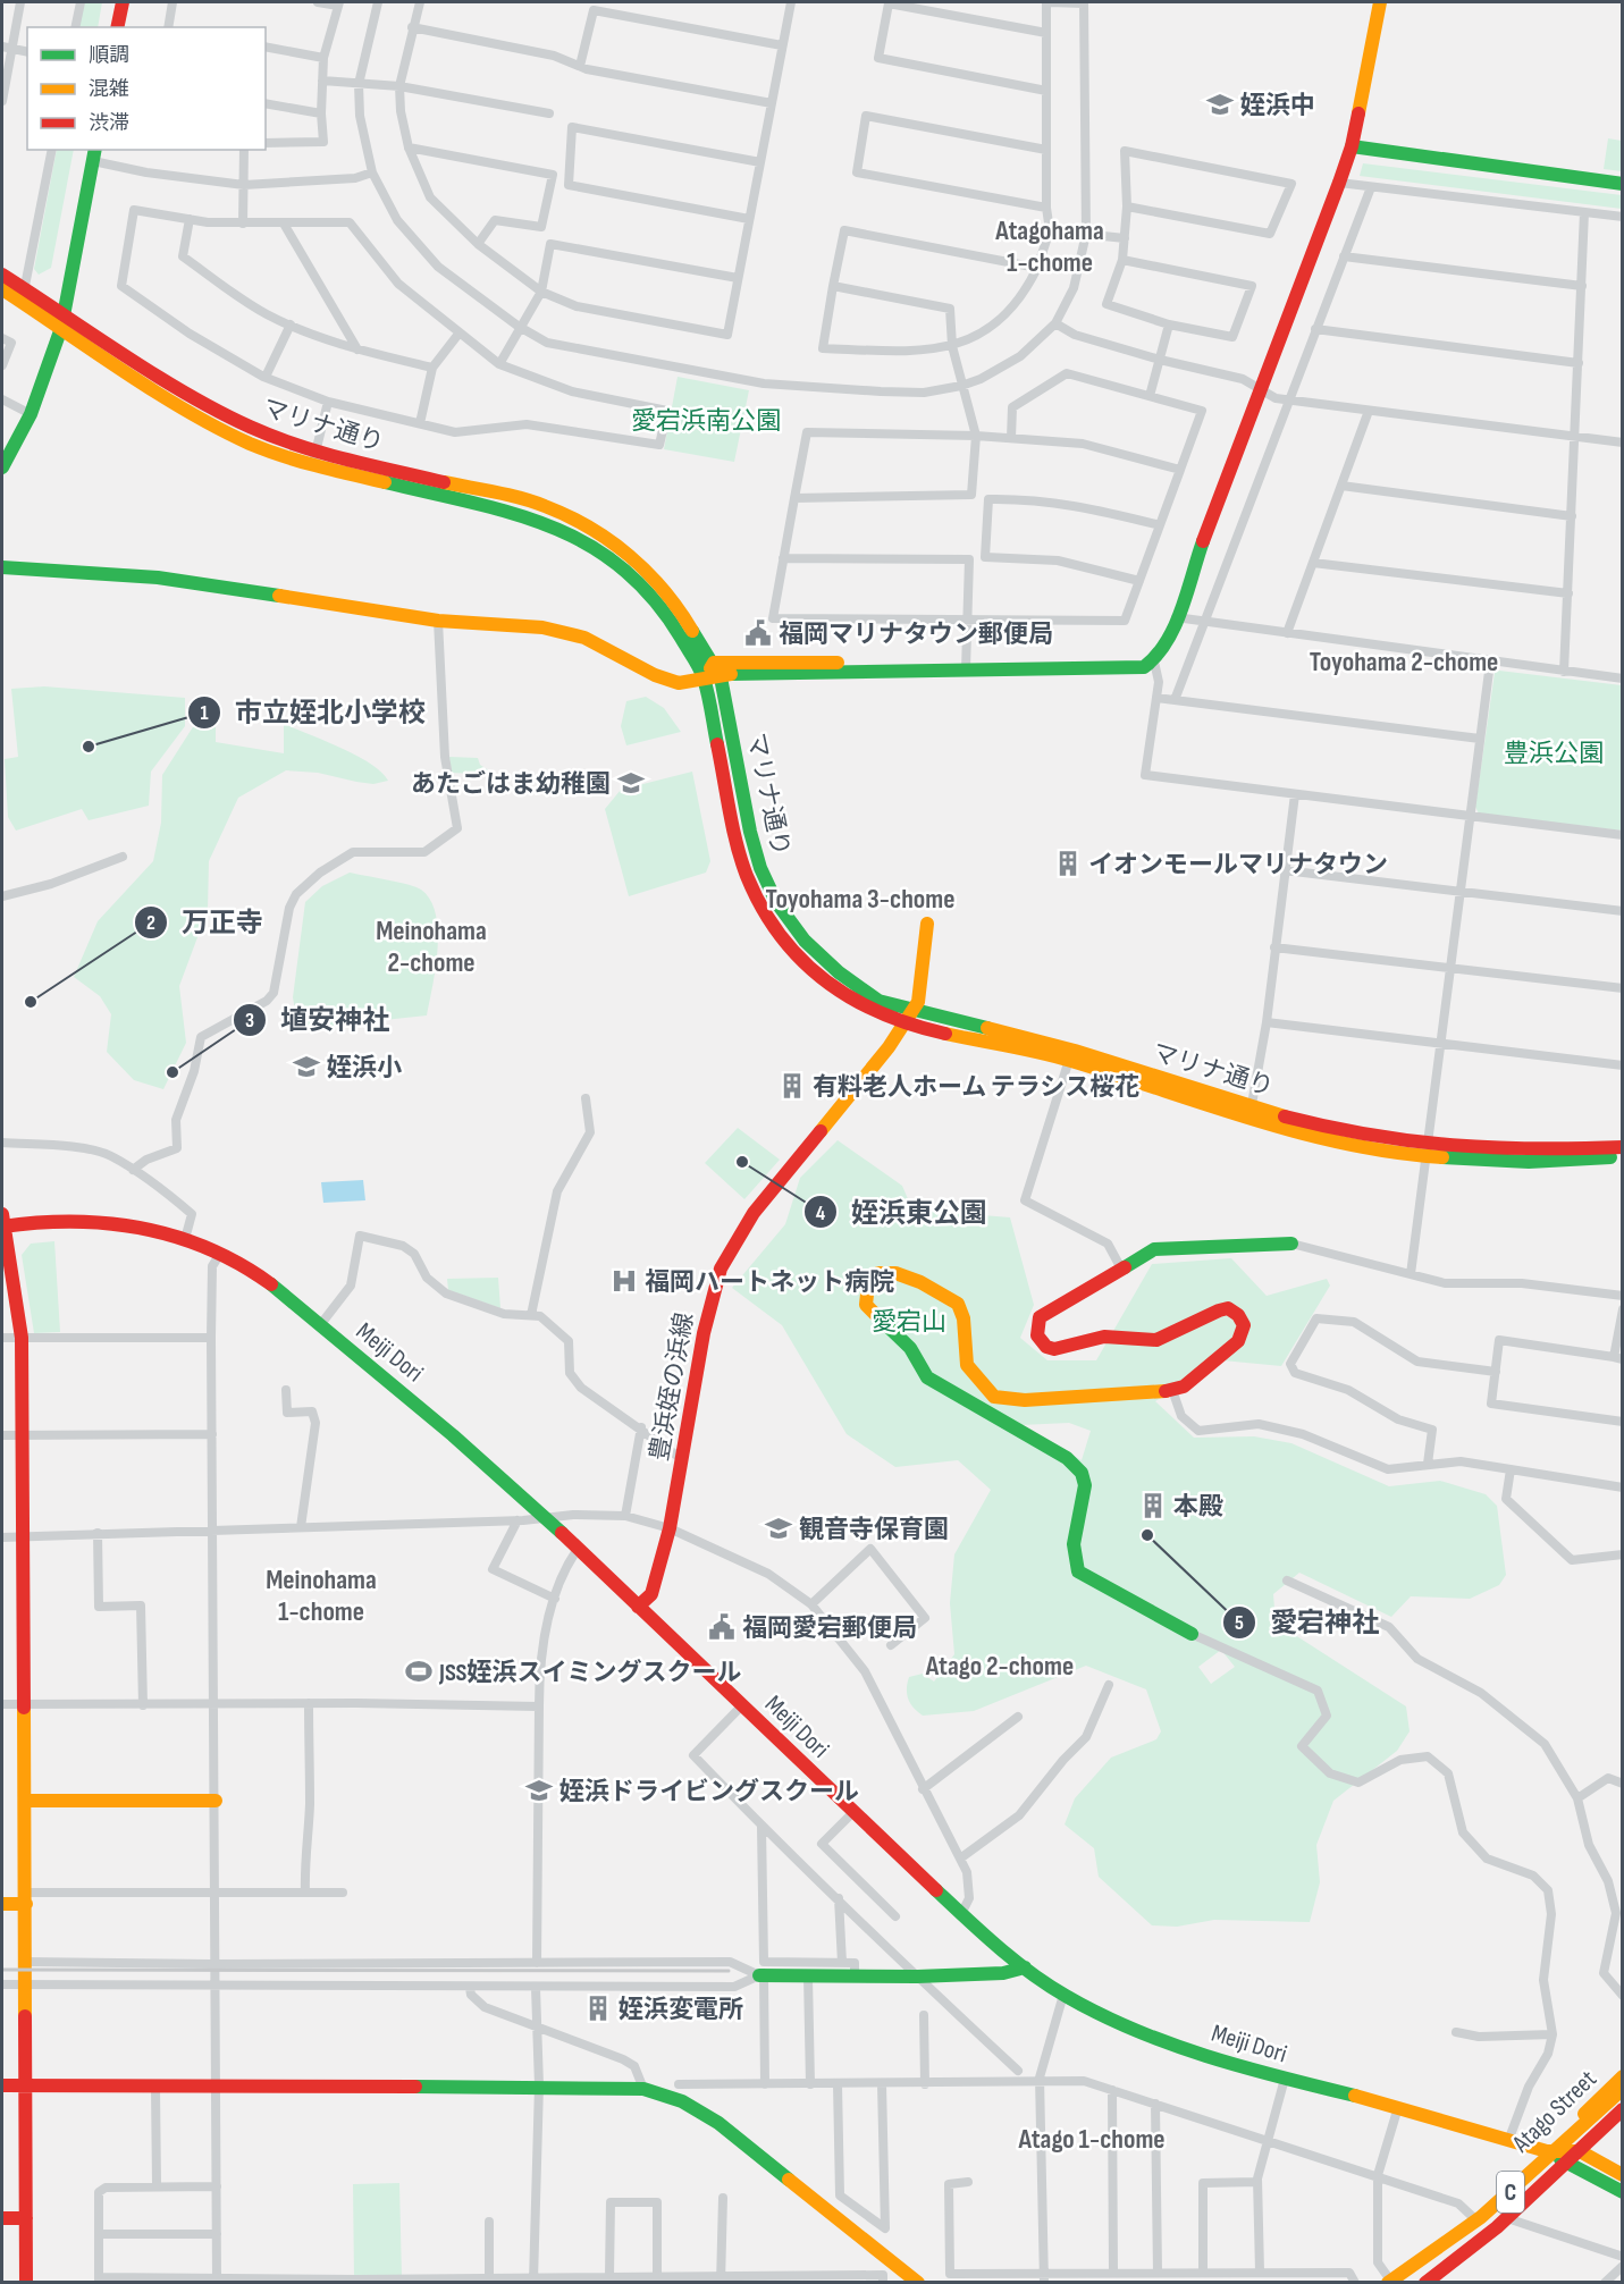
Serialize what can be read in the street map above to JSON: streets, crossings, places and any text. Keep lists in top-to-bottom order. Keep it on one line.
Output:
{"streets":{"main road":["マリナ通り","Meiji Dori","豊浜姪の浜線","Atago Street","C"]},"crossings":[["マリナ通り","豊浜姪の浜線"],["Meiji Dori","豊浜姪の浜線"],["Meiji Dori","Atago Street"],["Atago Street","C"]],"districts":["Atagohama 1-chome","Toyohama 2-chome","Toyohama 3-chome","Meinohama 2-chome","Meinohama 1-chome","Atago 2-chome","Atago 1-chome"],"parks":["愛宕浜南公園","豊浜公園","愛宕山"],"places":{"school or university":["姪浜中","あたごはま幼稚園","姪浜小","観音寺保育園","姪浜ドライビングスクール"],"public building":["福岡マリナタウン郵便局","福岡愛宕郵便局"],"other":["市立姪北小学校","万正寺","埴安神社","姪浜東公園","愛宕神社"],"building":["イオンモールマリナタウン","有料老人ホーム テラシス桜花","本殿","姪浜変電所"],"hospital":["福岡ハートネット病院"],"sports":["JSS姪浜スイミングスクール"]},"legend":["順調","混雑","渋滞"]}
